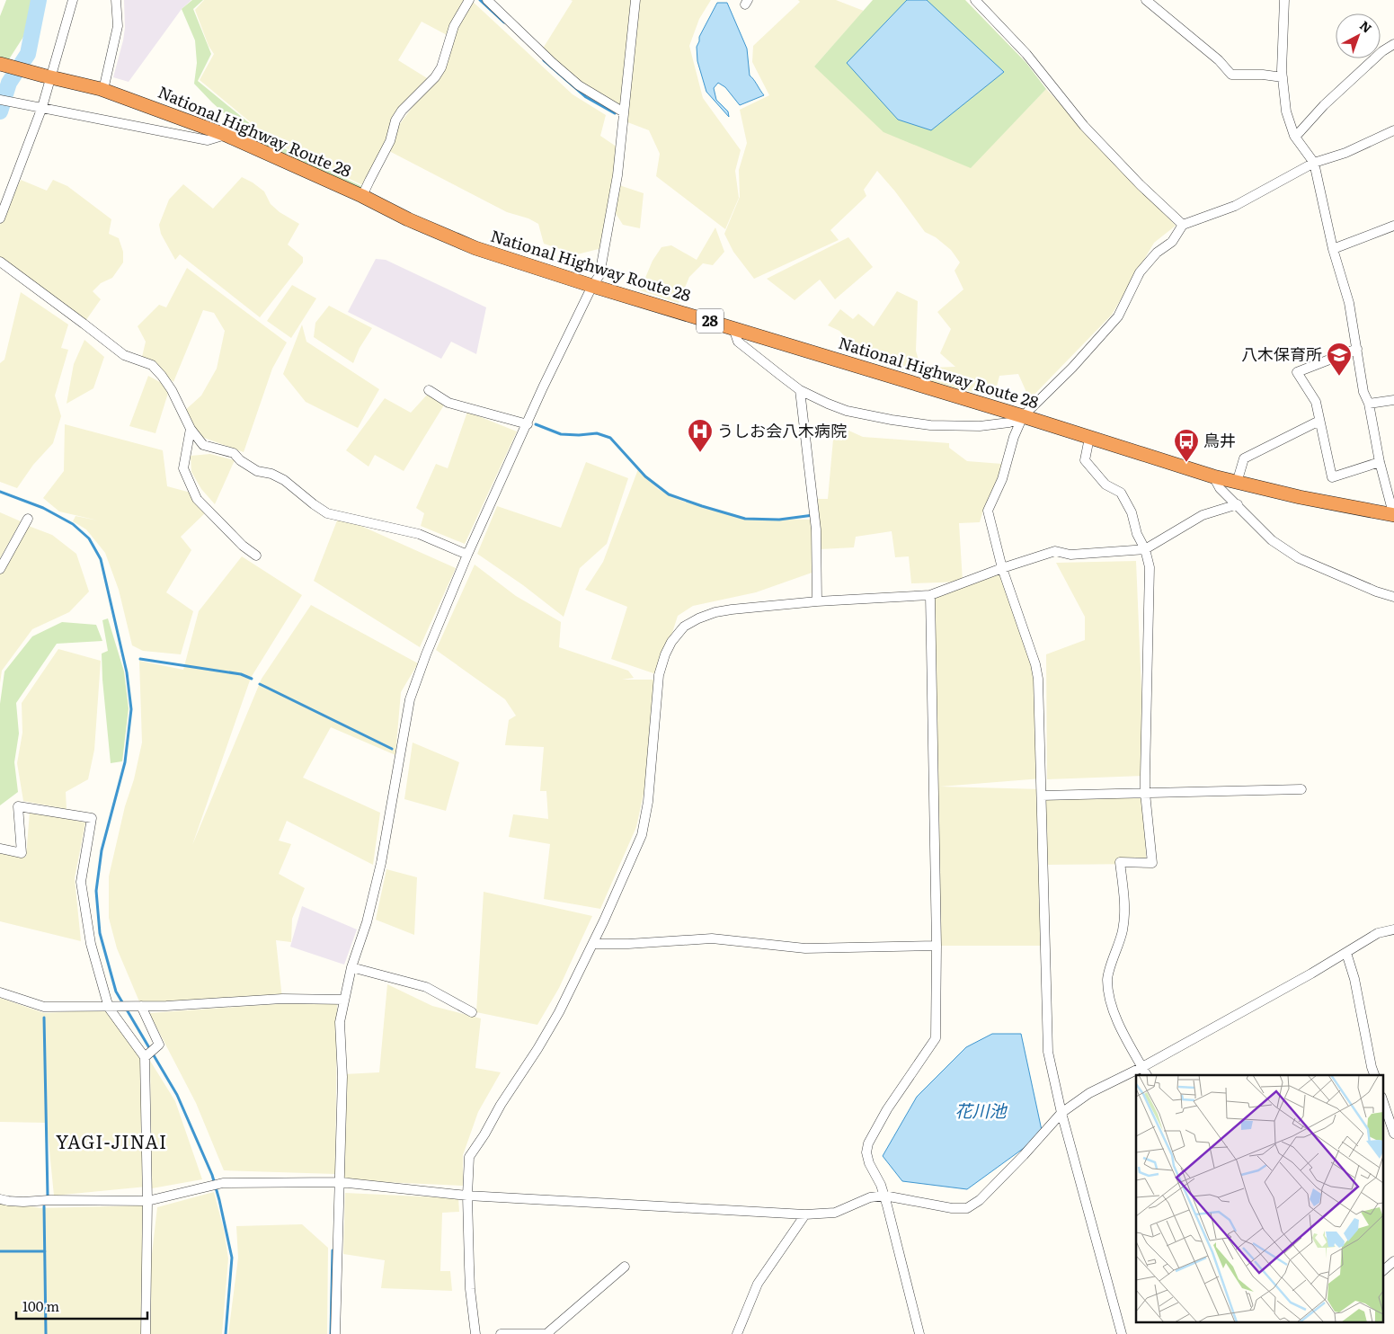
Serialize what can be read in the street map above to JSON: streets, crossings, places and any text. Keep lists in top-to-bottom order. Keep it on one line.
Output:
{"streets":{"highway":["National Highway Route 28","28"]},"districts":["YAGI-JINAI"],"water":["花川池"],"places":{"school or university":["八木保育所"],"hospital":["うしお会八木病院"],"bus stop":["鳥井"]},"scale_bar":"100 m","north":"top right"}
